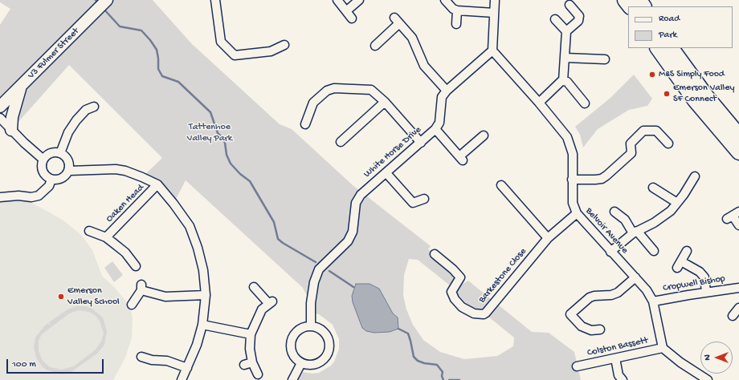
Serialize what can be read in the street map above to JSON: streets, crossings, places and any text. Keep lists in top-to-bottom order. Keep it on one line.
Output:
{"streets":{"street":["V3 Fulmer Street","White Horse Drive","Oaken Head","Belvoir Avenue","Barkestone Close","Cropwell Bishop","Colston Bassett"]},"crossings":[["White Horse Drive","Belvoir Avenue"],["Belvoir Avenue","Barkestone Close"],["Belvoir Avenue","Cropwell Bishop"],["Belvoir Avenue","Colston Bassett"]],"parks":["Tattenhoe Valley Park"],"places":["M&S Simply Food","Emerson Valley SF Connect","Emerson Valley School"],"legend":["Road","Park"],"scale_bar":"100 m","north":"left"}
